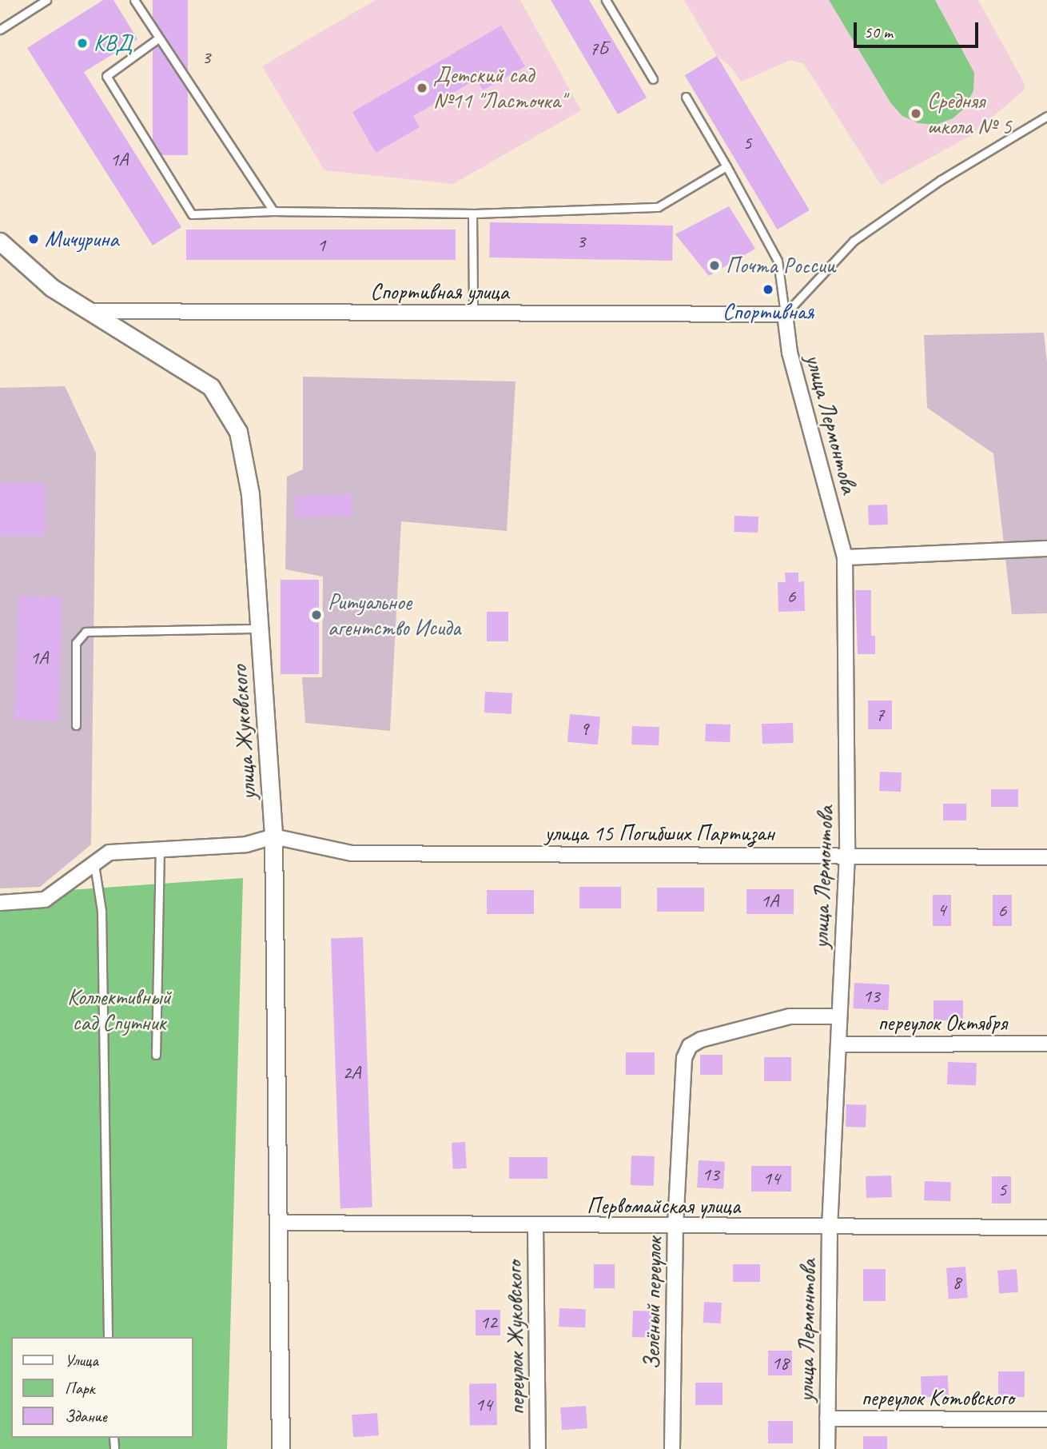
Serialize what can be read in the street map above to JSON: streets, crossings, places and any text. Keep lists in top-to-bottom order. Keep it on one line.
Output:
{"streets":{"street":["Спортивная улица","улица Лермонтова","улица Жуковского","улица 15 Погибших Партизан","переулок Октября","Первомайская улица","Зелёный переулок","переулок Жуковского","переулок Котовского"]},"crossings":[["Спортивная улица","улица Лермонтова"],["Спортивная улица","улица Жуковского"],["улица Лермонтова","улица 15 Погибших Партизан"],["улица Лермонтова","переулок Октября"],["улица Лермонтова","Первомайская улица"],["улица Лермонтова","Зелёный переулок"],["улица Лермонтова","переулок Котовского"],["улица Жуковского","улица 15 Погибших Партизан"],["улица Жуковского","Первомайская улица"],["Первомайская улица","Зелёный переулок"],["Первомайская улица","переулок Жуковского"]],"parks":["Коллективный сад Спутник"],"places":["КВД","Детский сад №11 \"Ласточка\"","Средняя школа № 5","Мичурина","Почта России","Спортивная","Ритуальное агентство Исида"],"house_numbers":["7Б","3","5","1А","3","1","6","1А","7","9","1А","4","6","13","2А","13","14","5","8","12","18","14"],"legend":["Улица","Парк","Здание"],"scale_bar":"50 m"}
